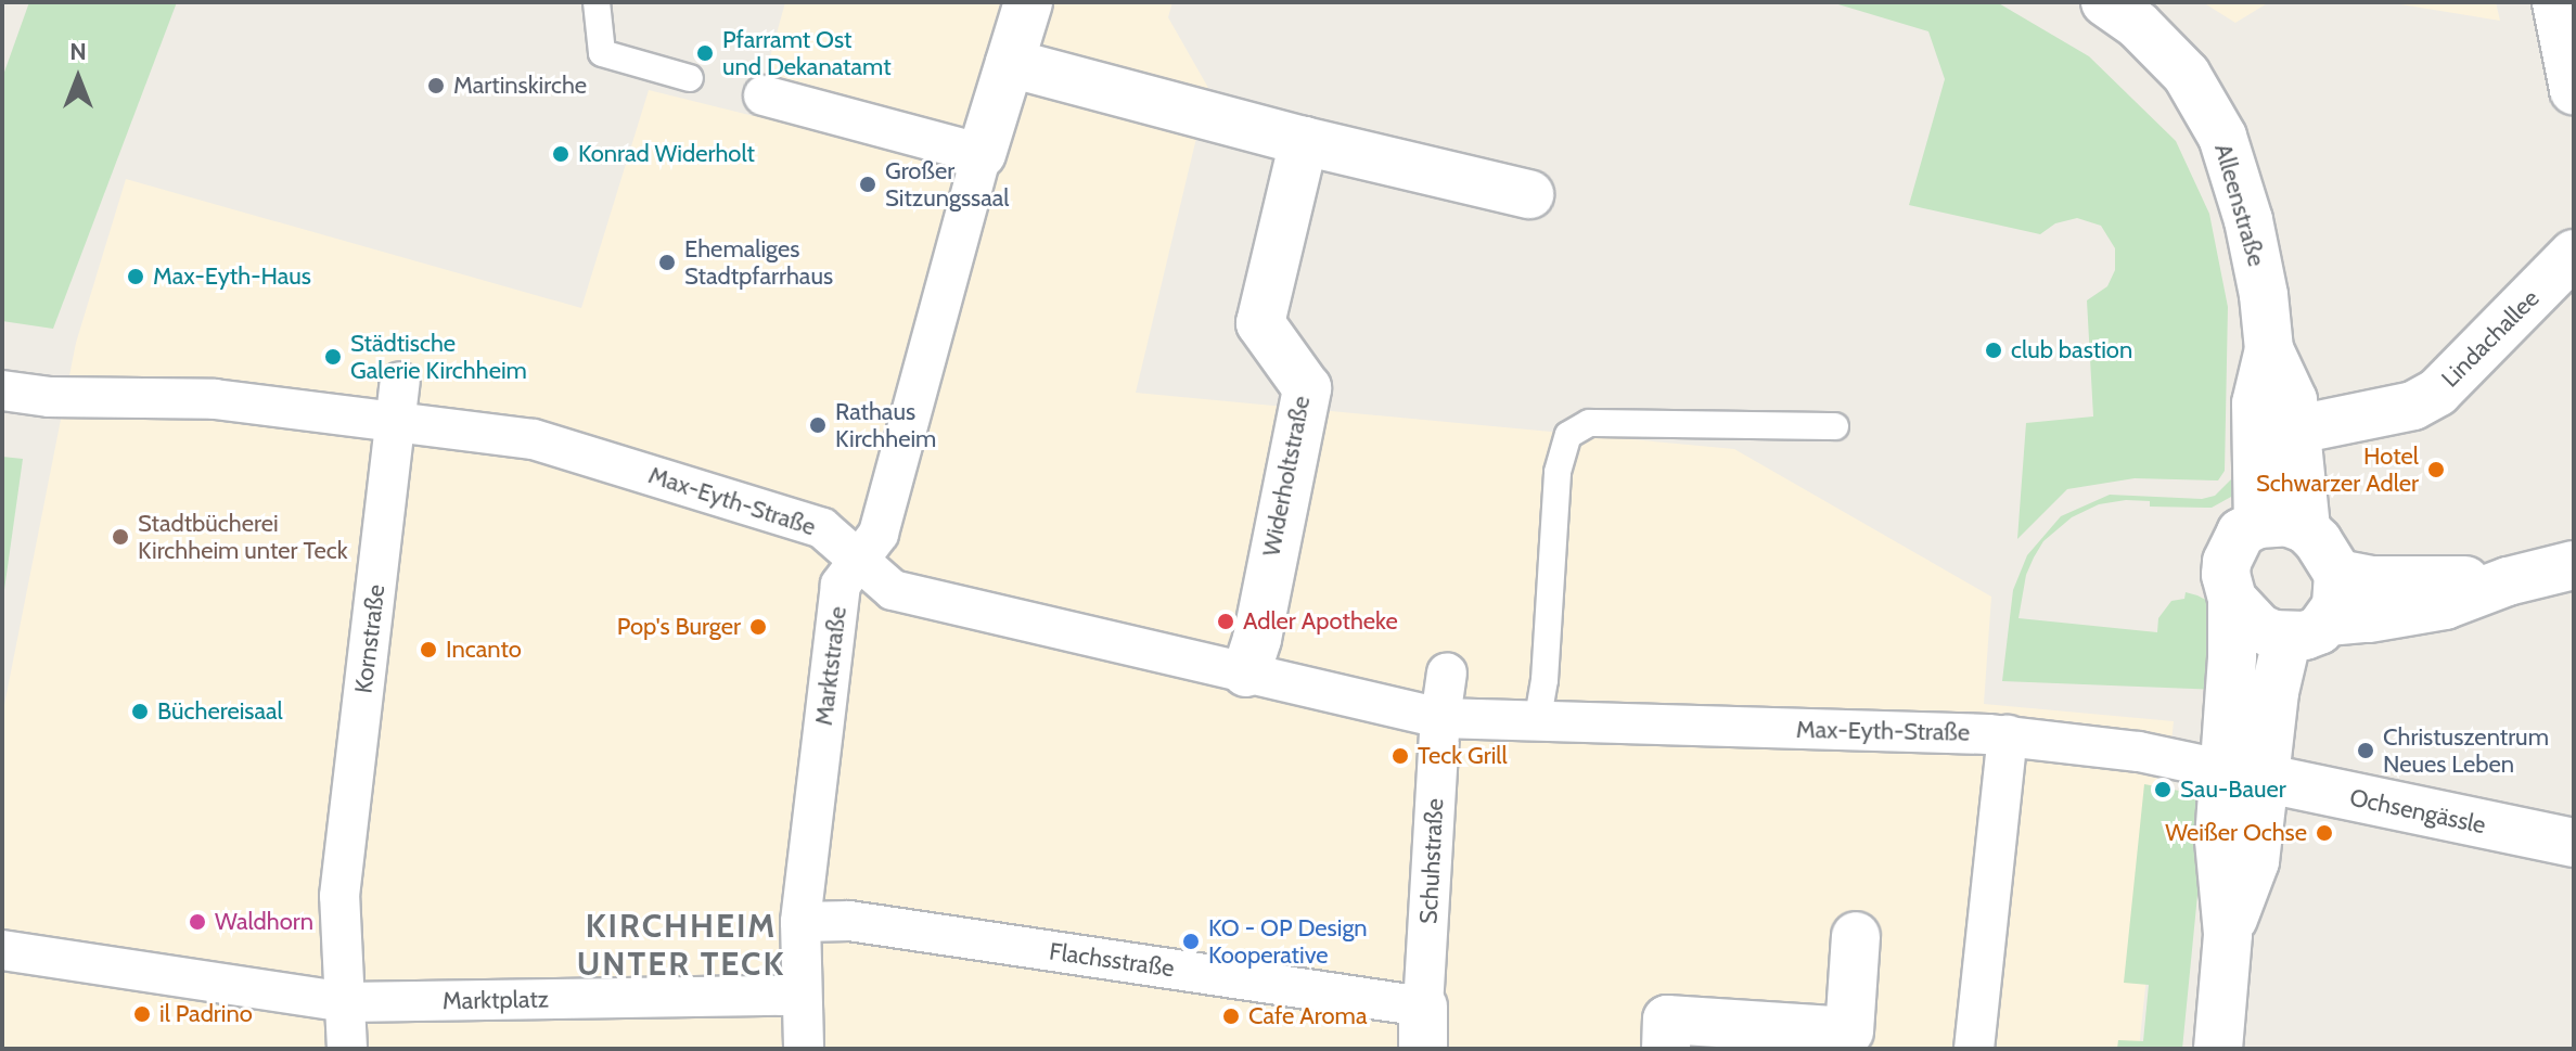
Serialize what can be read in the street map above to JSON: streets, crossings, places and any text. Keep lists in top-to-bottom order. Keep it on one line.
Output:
{"streets":{"street":["Alleenstraße","Lindachallee","Widerholtstraße","Max-Eyth-Straße","Kornstraße","Marktstraße","Ochsengässle","Schuhstraße","Flachsstraße","Marktplatz"]},"crossings":[["Alleenstraße","Lindachallee"],["Widerholtstraße","Max-Eyth-Straße"],["Max-Eyth-Straße","Kornstraße"],["Max-Eyth-Straße","Marktstraße"],["Max-Eyth-Straße","Ochsengässle"],["Max-Eyth-Straße","Schuhstraße"],["Kornstraße","Marktplatz"],["Marktstraße","Flachsstraße"],["Marktstraße","Marktplatz"],["Schuhstraße","Flachsstraße"]],"districts":["KIRCHHEIM UNTER TECK"],"places":["Pfarramt Ost und Dekanatamt","Martinskirche","Konrad Widerholt","Großer Sitzungssaal","Ehemaliges Stadtpfarrhaus","Max-Eyth-Haus","club bastion","Städtische Galerie Kirchheim","Rathaus Kirchheim","Hotel Schwarzer Adler","Stadtbücherei Kirchheim unter Teck","Adler Apotheke","Pop's Burger","Incanto","Büchereisaal","Christuszentrum Neues Leben","Teck Grill","Sau-Bauer","Weißer Ochse","Waldhorn","KO - OP Design Kooperative","il Padrino","Cafe Aroma"],"north":"top"}
